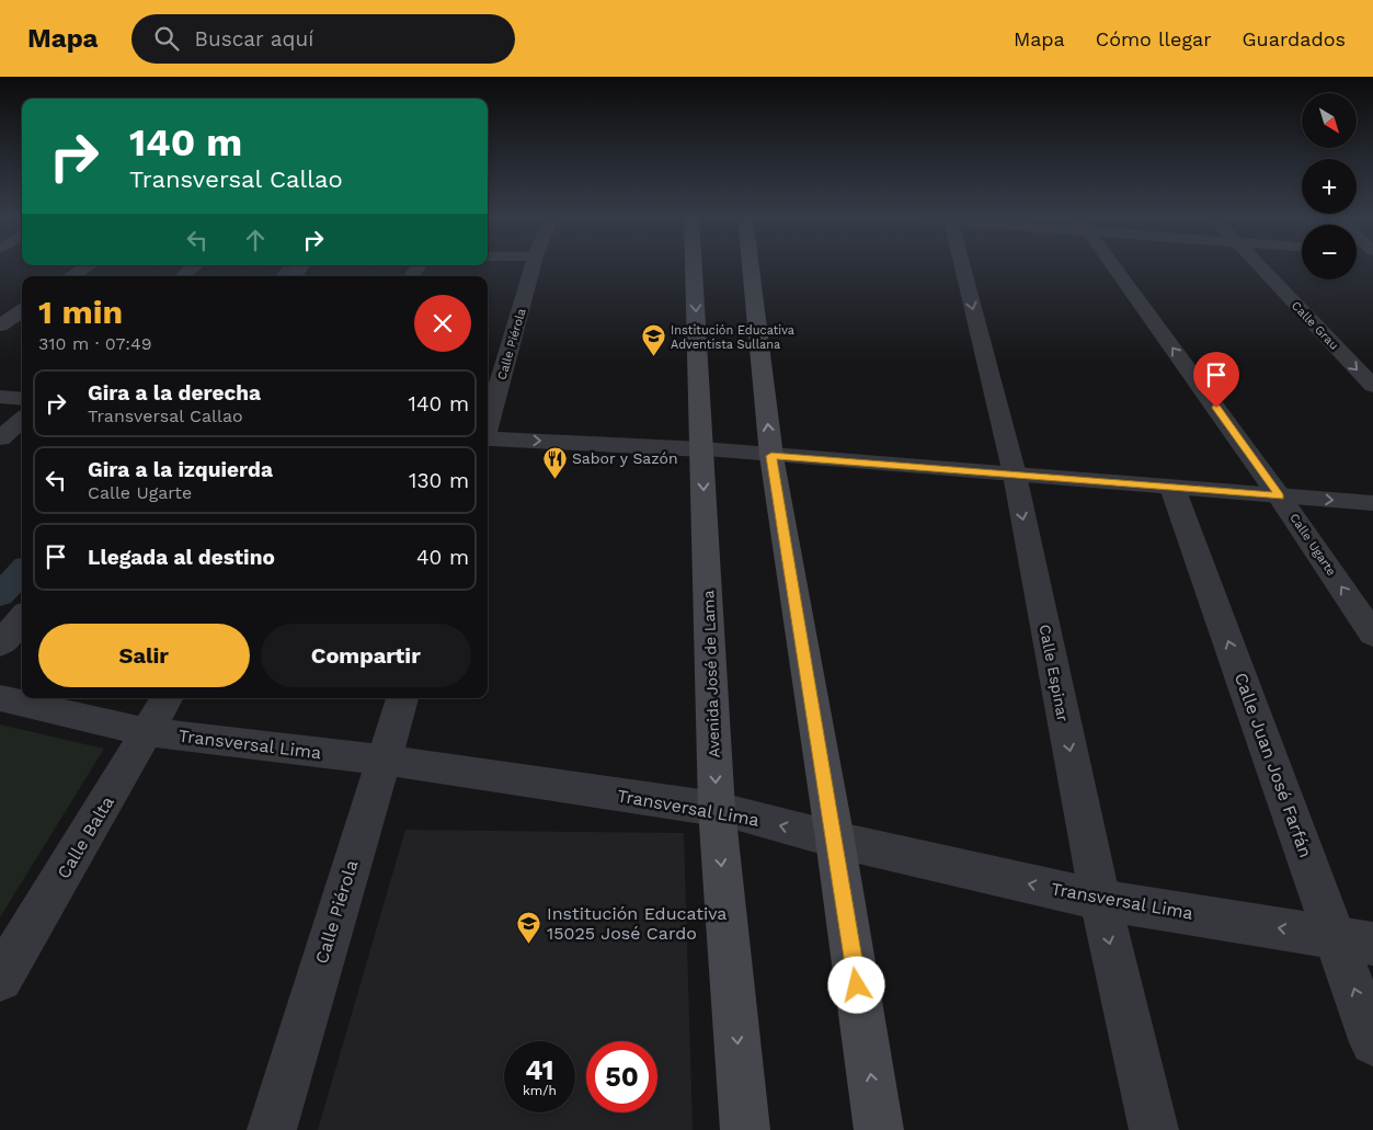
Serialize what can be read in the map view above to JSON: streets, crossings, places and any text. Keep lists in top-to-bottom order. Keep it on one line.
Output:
{"streets":{"main road":["Avenida José de Lama"],"street":["Calle Grau","Calle Piérola","Calle Ugarte","Calle Espinar","Transversal Lima","Calle Juan José Farfán","Calle Balta"]},"crossings":[["Calle Piérola","Transversal Lima"],["Calle Espinar","Transversal Lima"],["Avenida José de Lama","Transversal Lima"],["Transversal Lima","Calle Juan José Farfán"],["Transversal Lima","Calle Balta"]],"one_way":["Calle Grau","Calle Ugarte","Calle Espinar","Transversal Lima","Calle Juan José Farfán"],"places":{"school or university":["Institución Educativa Adventista Sullana","Institución Educativa 15025 José Cardo"],"restaurant":["Sabor y Sazón"]},"north":"bottom right","page":{"header":"Mapa","search":"Buscar aquí","nav":["Mapa","Cómo llegar","Guardados"],"map_buttons":["+","−"],"turn":["140 m","Transversal Callao"],"heading":["1 min","310 m · 07:49"],"list":[{"name":"Gira a la derecha","note":"Transversal Callao","value":"140 m"},{"name":"Gira a la izquierda","note":"Calle Ugarte","value":"130 m"},{"name":"Llegada al destino","value":"40 m"}],"buttons":["Salir","Compartir"],"speed":"41 km/h","limit":"50"}}
